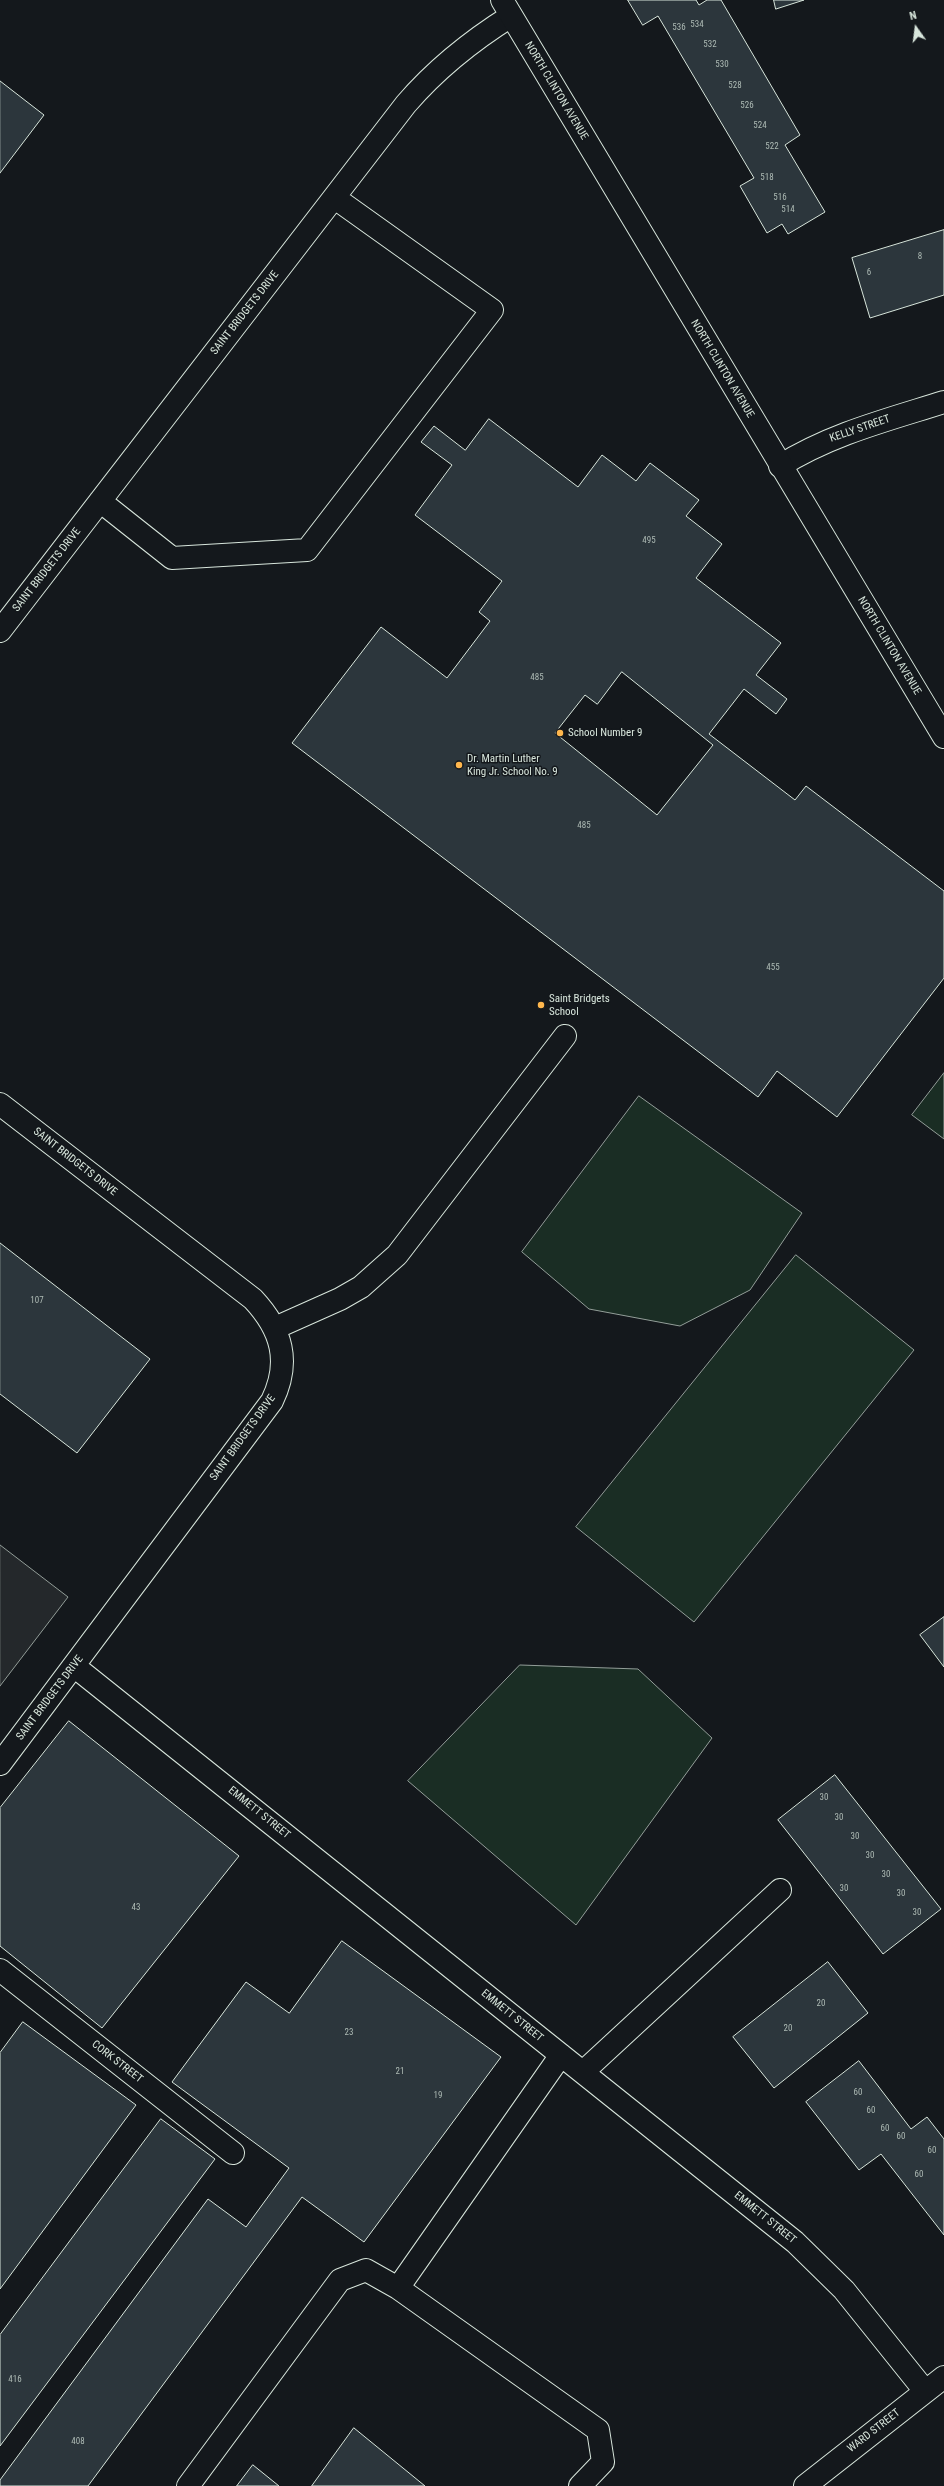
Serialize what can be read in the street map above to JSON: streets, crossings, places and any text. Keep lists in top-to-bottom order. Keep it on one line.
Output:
{"streets":{"street":["NORTH CLINTON AVENUE","SAINT BRIDGETS DRIVE","KELLY STREET","EMMETT STREET","CORK STREET","WARD STREET"]},"crossings":[["NORTH CLINTON AVENUE","SAINT BRIDGETS DRIVE"],["NORTH CLINTON AVENUE","KELLY STREET"],["SAINT BRIDGETS DRIVE","EMMETT STREET"],["EMMETT STREET","WARD STREET"]],"places":["School Number 9","Dr. Martin Luther King Jr. School No. 9","Saint Bridgets School"],"house_numbers":["534","536","532","530","528","526","524","522","518","516","514","8","6","495","485","485","455","107","30","30","30","30","30","30","30","43","30","20","20","23","21","60","19","60","60","60","60","60","416","408"],"north":"top"}
